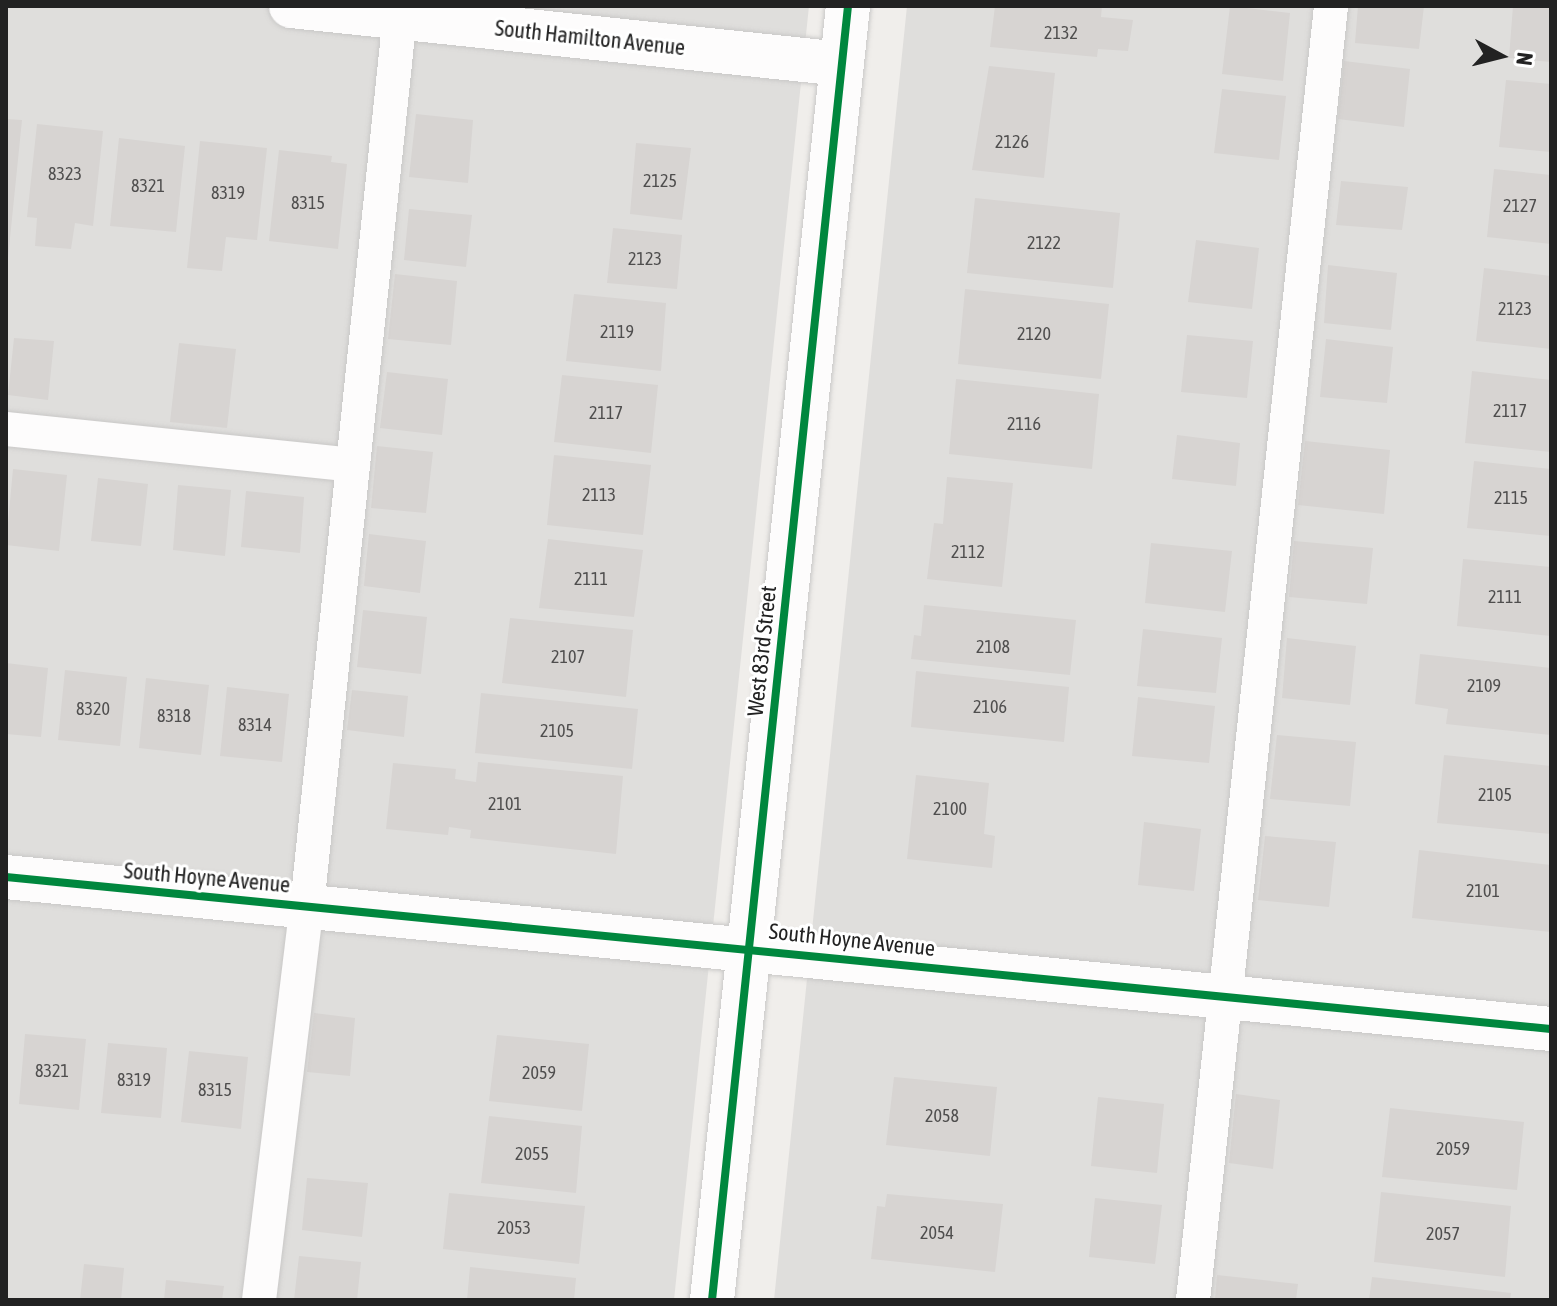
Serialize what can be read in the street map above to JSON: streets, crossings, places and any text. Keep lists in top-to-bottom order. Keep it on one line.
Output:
{"streets":{"street":["South Hamilton Avenue","West 83rd Street","South Hoyne Avenue"]},"crossings":[["South Hamilton Avenue","West 83rd Street"],["West 83rd Street","South Hoyne Avenue"]],"house_numbers":["2132","2126","8323","2125","8321","8319","8315","2127","2122","2123","2123","2119","2120","2117","2117","2116","2113","2115","2112","2111","2111","2108","2107","2109","2106","8320","8318","8314","2105","2105","2101","2100","2101","8321","2059","8319","8315","2058","2059","2055","2053","2054","2057"],"north":"right"}
